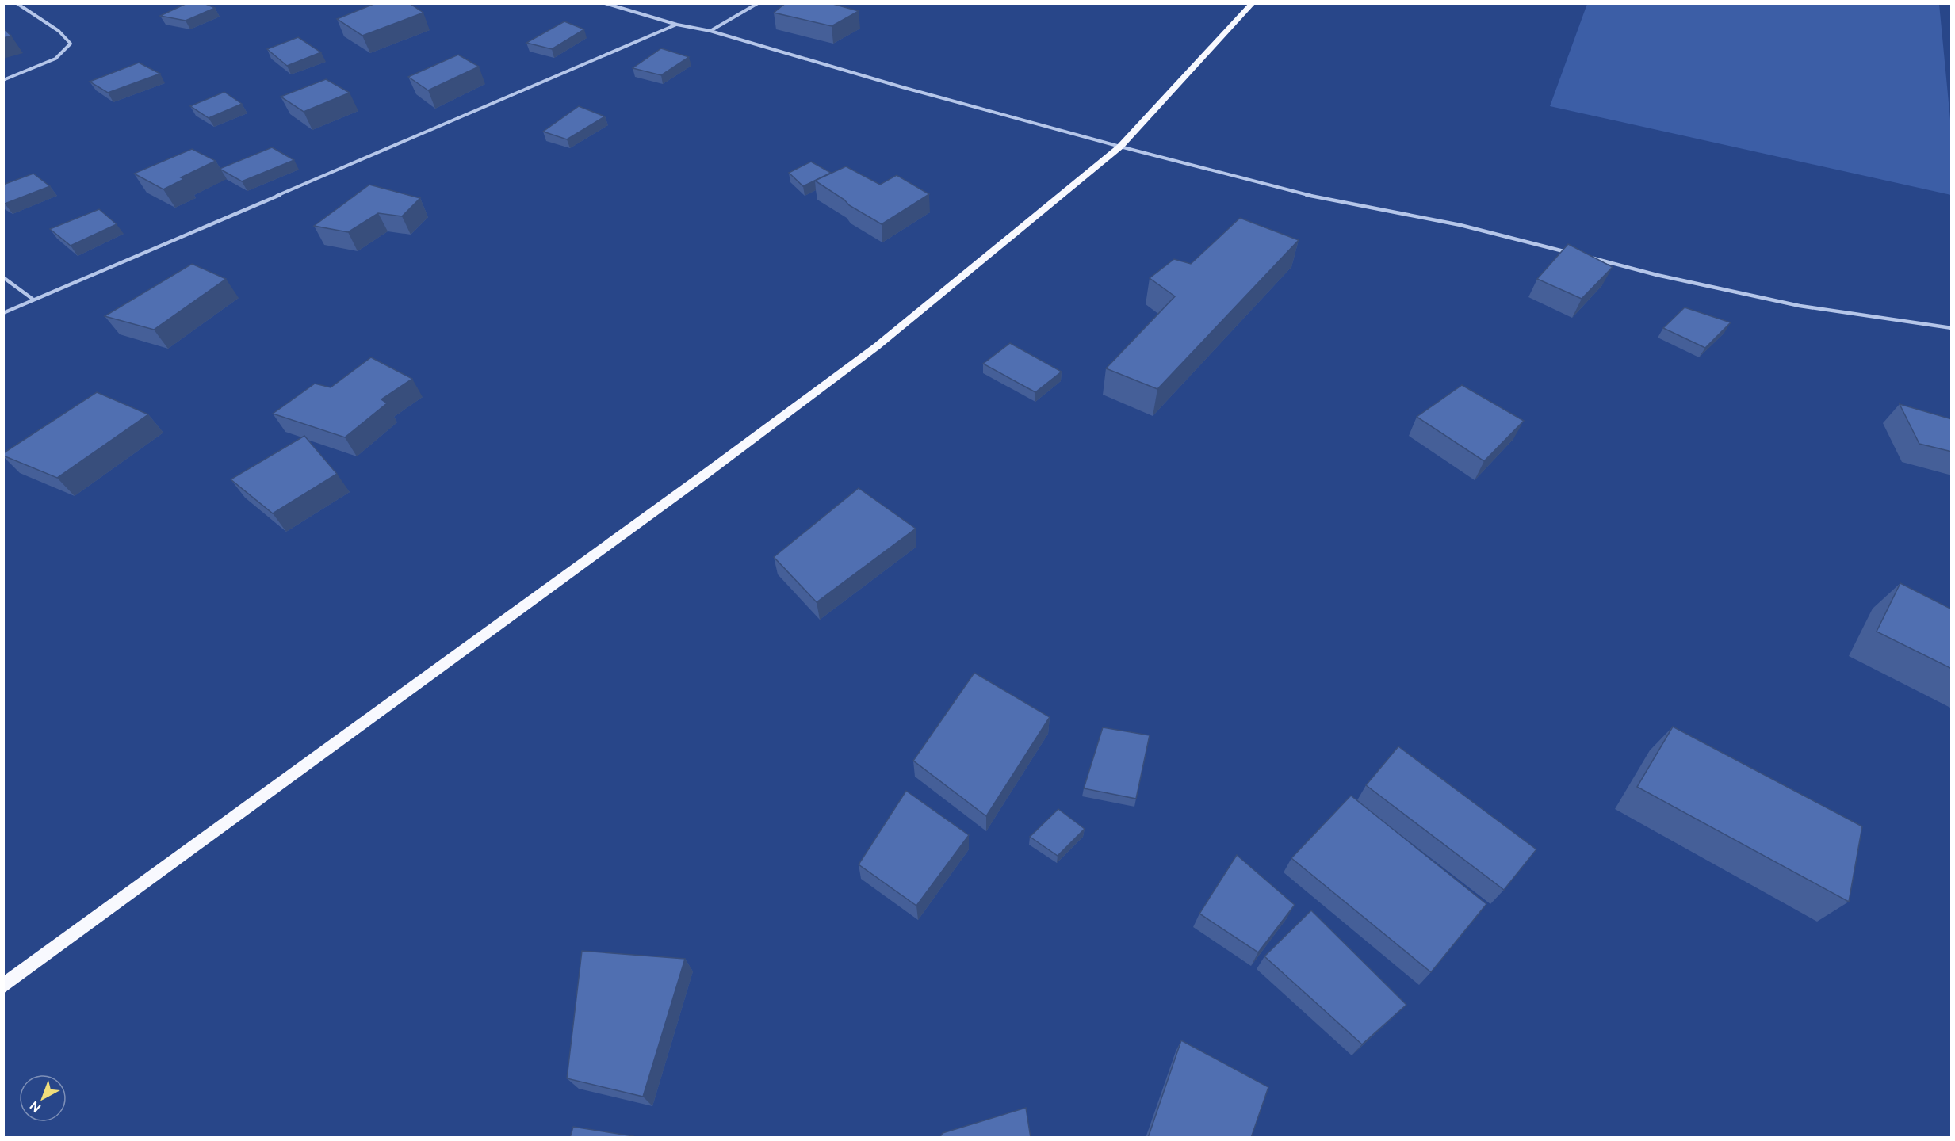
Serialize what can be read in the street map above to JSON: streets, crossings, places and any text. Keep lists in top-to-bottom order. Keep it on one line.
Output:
{"north":"bottom left"}
